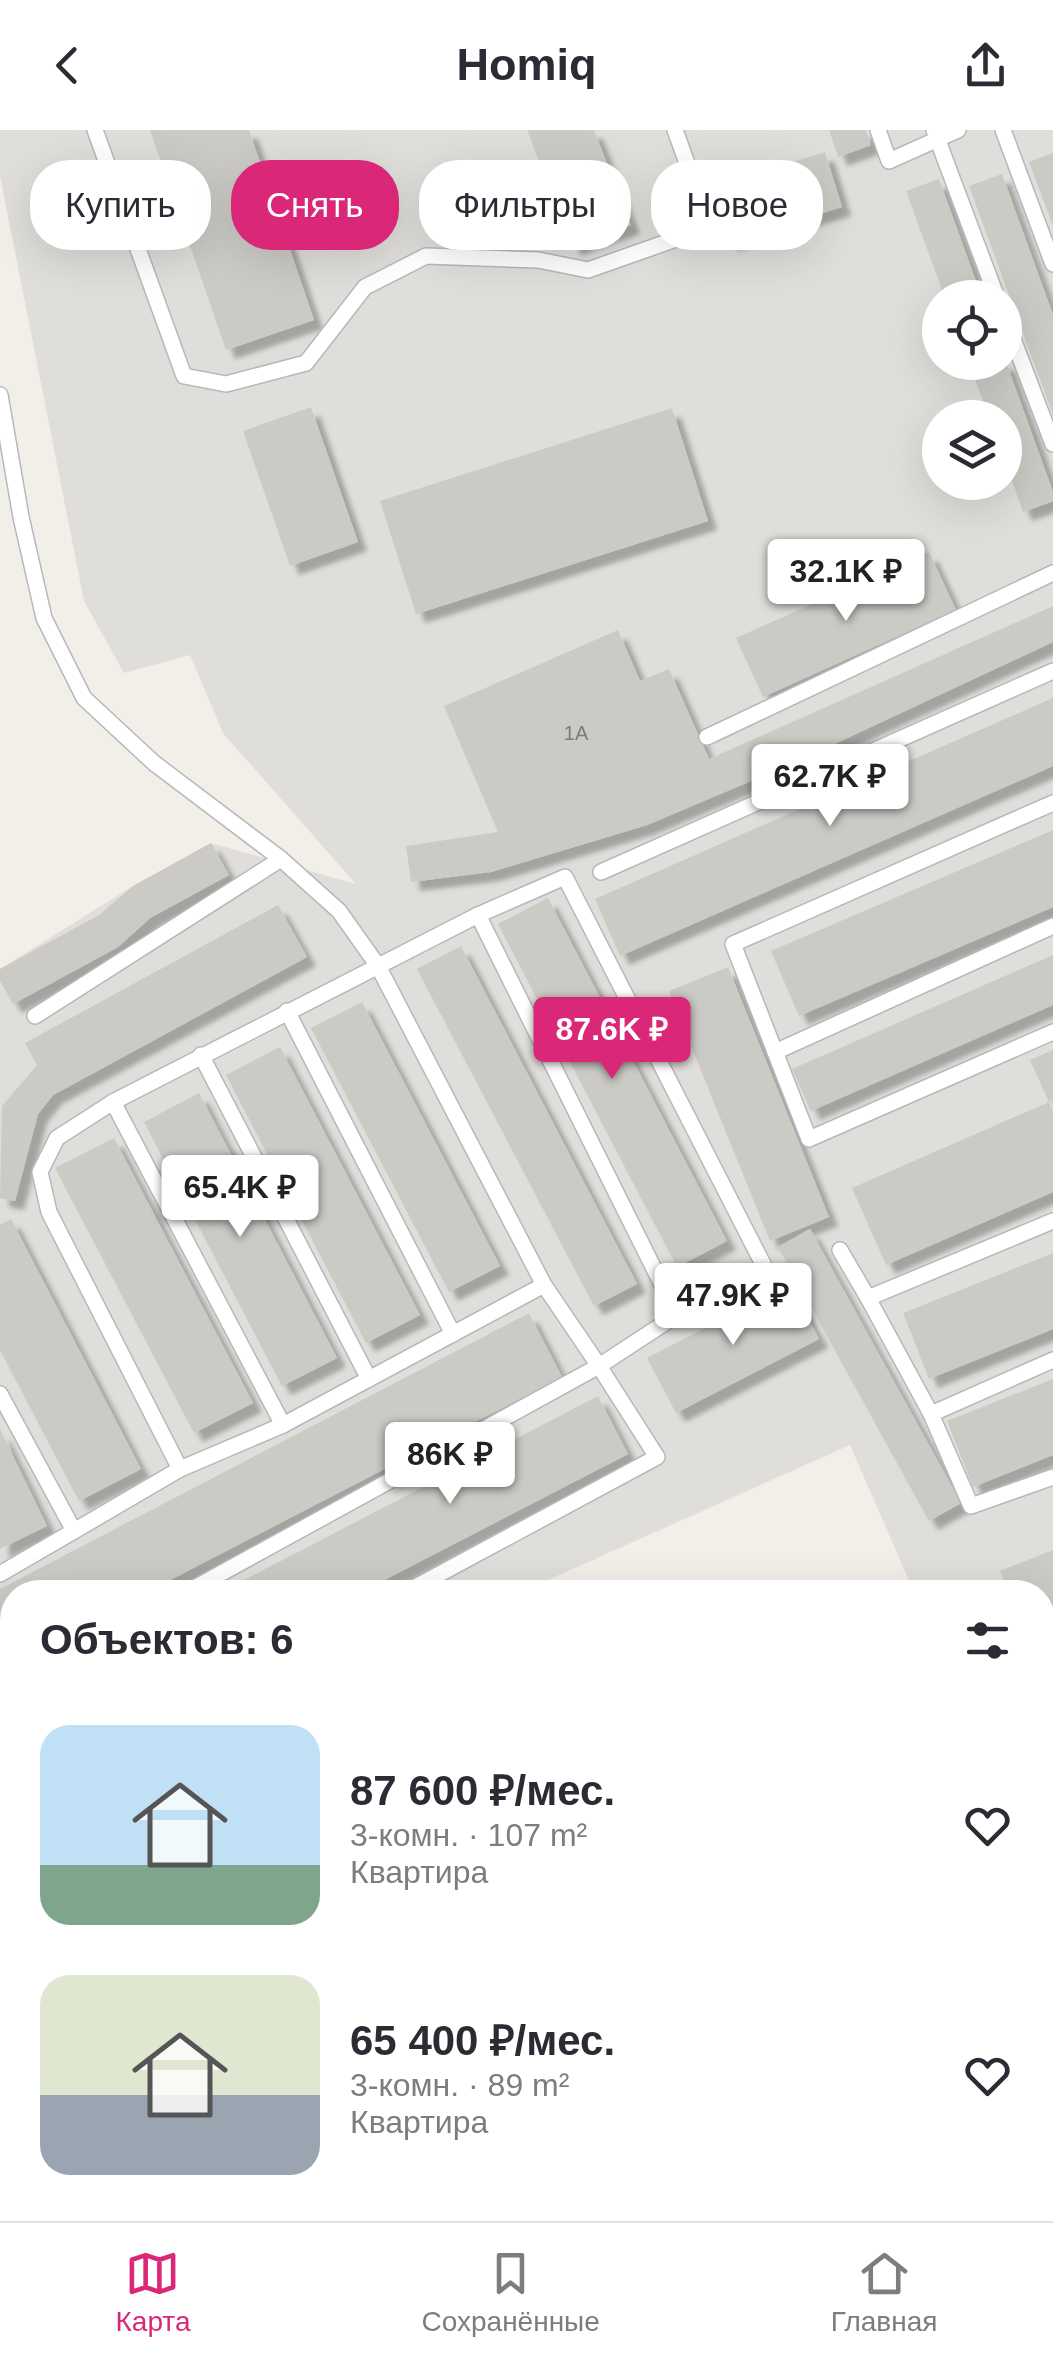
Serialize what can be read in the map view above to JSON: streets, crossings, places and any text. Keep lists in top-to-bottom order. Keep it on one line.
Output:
{"house_numbers":["1А"],"page":{"header":"Homiq","chip":["Купить","Снять","Фильтры","Новое"],"price":["32.1K ₽","62.7K ₽","87.6K ₽","65.4K ₽","47.9K ₽","86K ₽"],"heading":"Объектов: 6","list":[{"name":"87 600 ₽/мес.","note":"3-комн. · 107 m² · Квартира"},{"name":"65 400 ₽/мес.","note":"3-комн. · 89 m² · Квартира"}],"tabs":["Карта","Сохранённые","Главная"]}}
